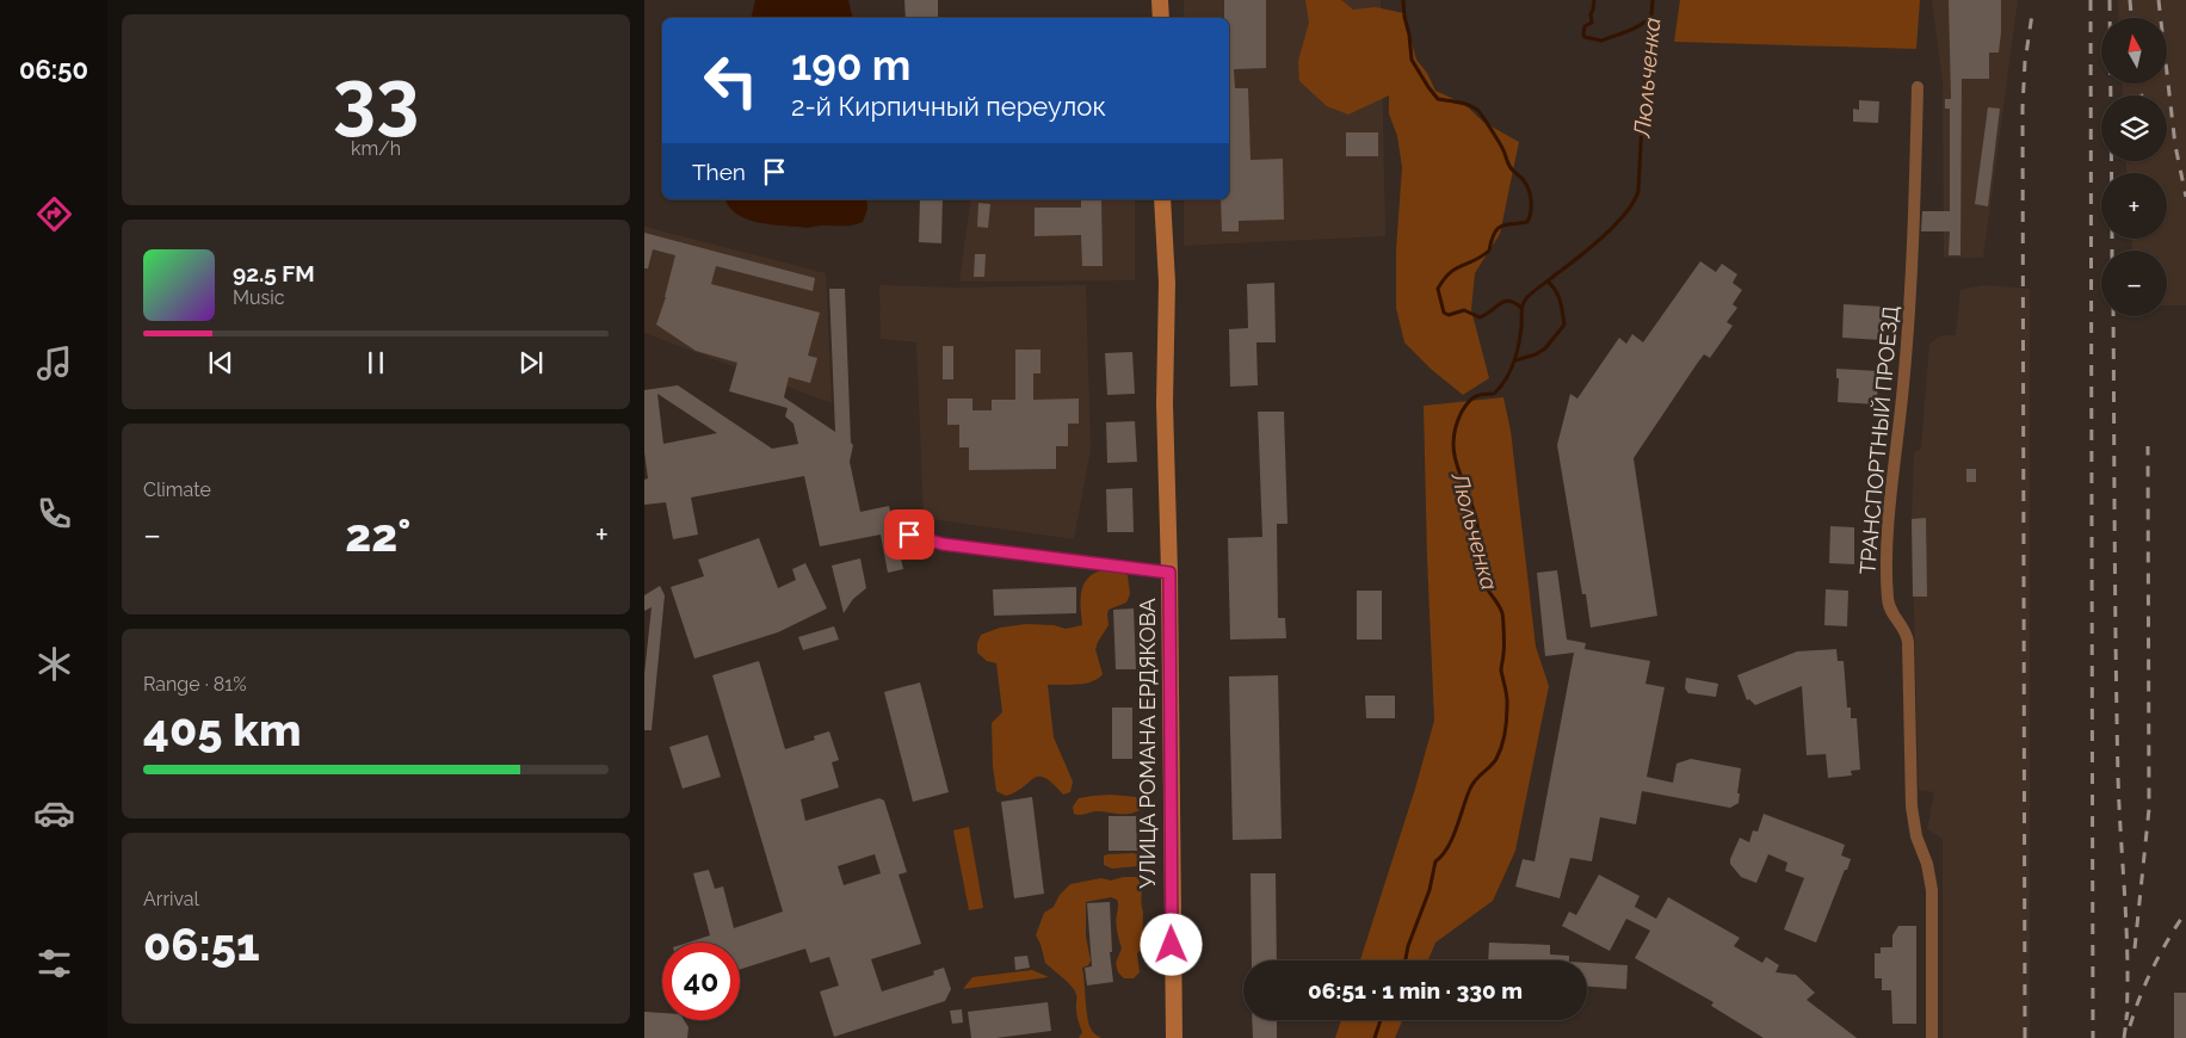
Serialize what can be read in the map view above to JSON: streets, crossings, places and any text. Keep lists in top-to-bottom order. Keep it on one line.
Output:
{"streets":{"street":["ТРАНСПОРТНЫЙ ПРОЕЗД","УЛИЦА РОМАНА ЕРДЯКОВА"]},"water":["Люльченка"],"north":"top","page":{"tabs":"06:50","tile":[["33","km/h"],"Climate",["Range · 81%","405 km"],["Arrival","06:51"]],"map_buttons":["+","−"],"turn":["190 m","2-й Кирпичный переулок"],"then":"Then","song":["92.5 FM","Music"],"heat":["−","22°","+"],"limit":"40","trip":"06:51 · 1 min · 330 m"}}
